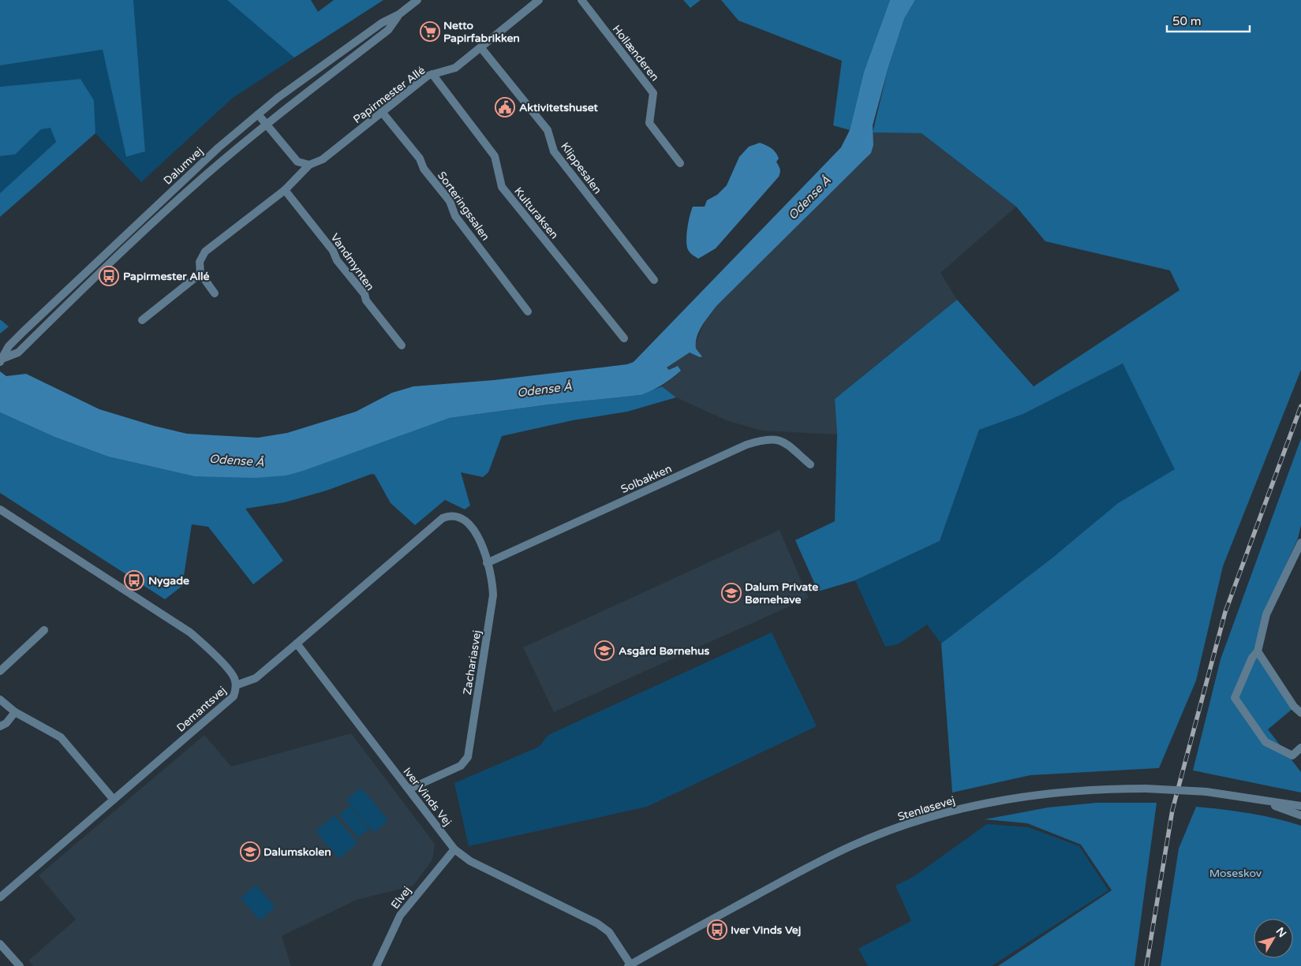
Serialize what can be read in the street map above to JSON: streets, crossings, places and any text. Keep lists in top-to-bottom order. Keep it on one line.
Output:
{"streets":{"street":["Hollænderen","Papirmester Allé","Dalumvej","Klippesalen","Sorteringssalen","Kulturaksen","Vandmynten","Solbakken","Zachariasvej","Demantsvej","Iver Vinds Vej","Stenløsevej","Elvej"]},"crossings":[["Papirmester Allé","Klippesalen"],["Papirmester Allé","Sorteringssalen"],["Papirmester Allé","Kulturaksen"],["Papirmester Allé","Vandmynten"],["Solbakken","Zachariasvej"],["Zachariasvej","Demantsvej"],["Zachariasvej","Iver Vinds Vej"],["Demantsvej","Iver Vinds Vej"],["Iver Vinds Vej","Stenløsevej"],["Iver Vinds Vej","Elvej"]],"water":["Odense Å"],"parks":["Moseskov"],"places":{"supermarket":["Netto Papirfabrikken"],"public building":["Aktivitetshuset"],"bus stop":["Papirmester Allé","Nygade","Iver Vinds Vej"],"school or university":["Dalum Private Børnehave","Asgård Børnehus","Dalumskolen"]},"scale_bar":"50 m","north":"top right"}
